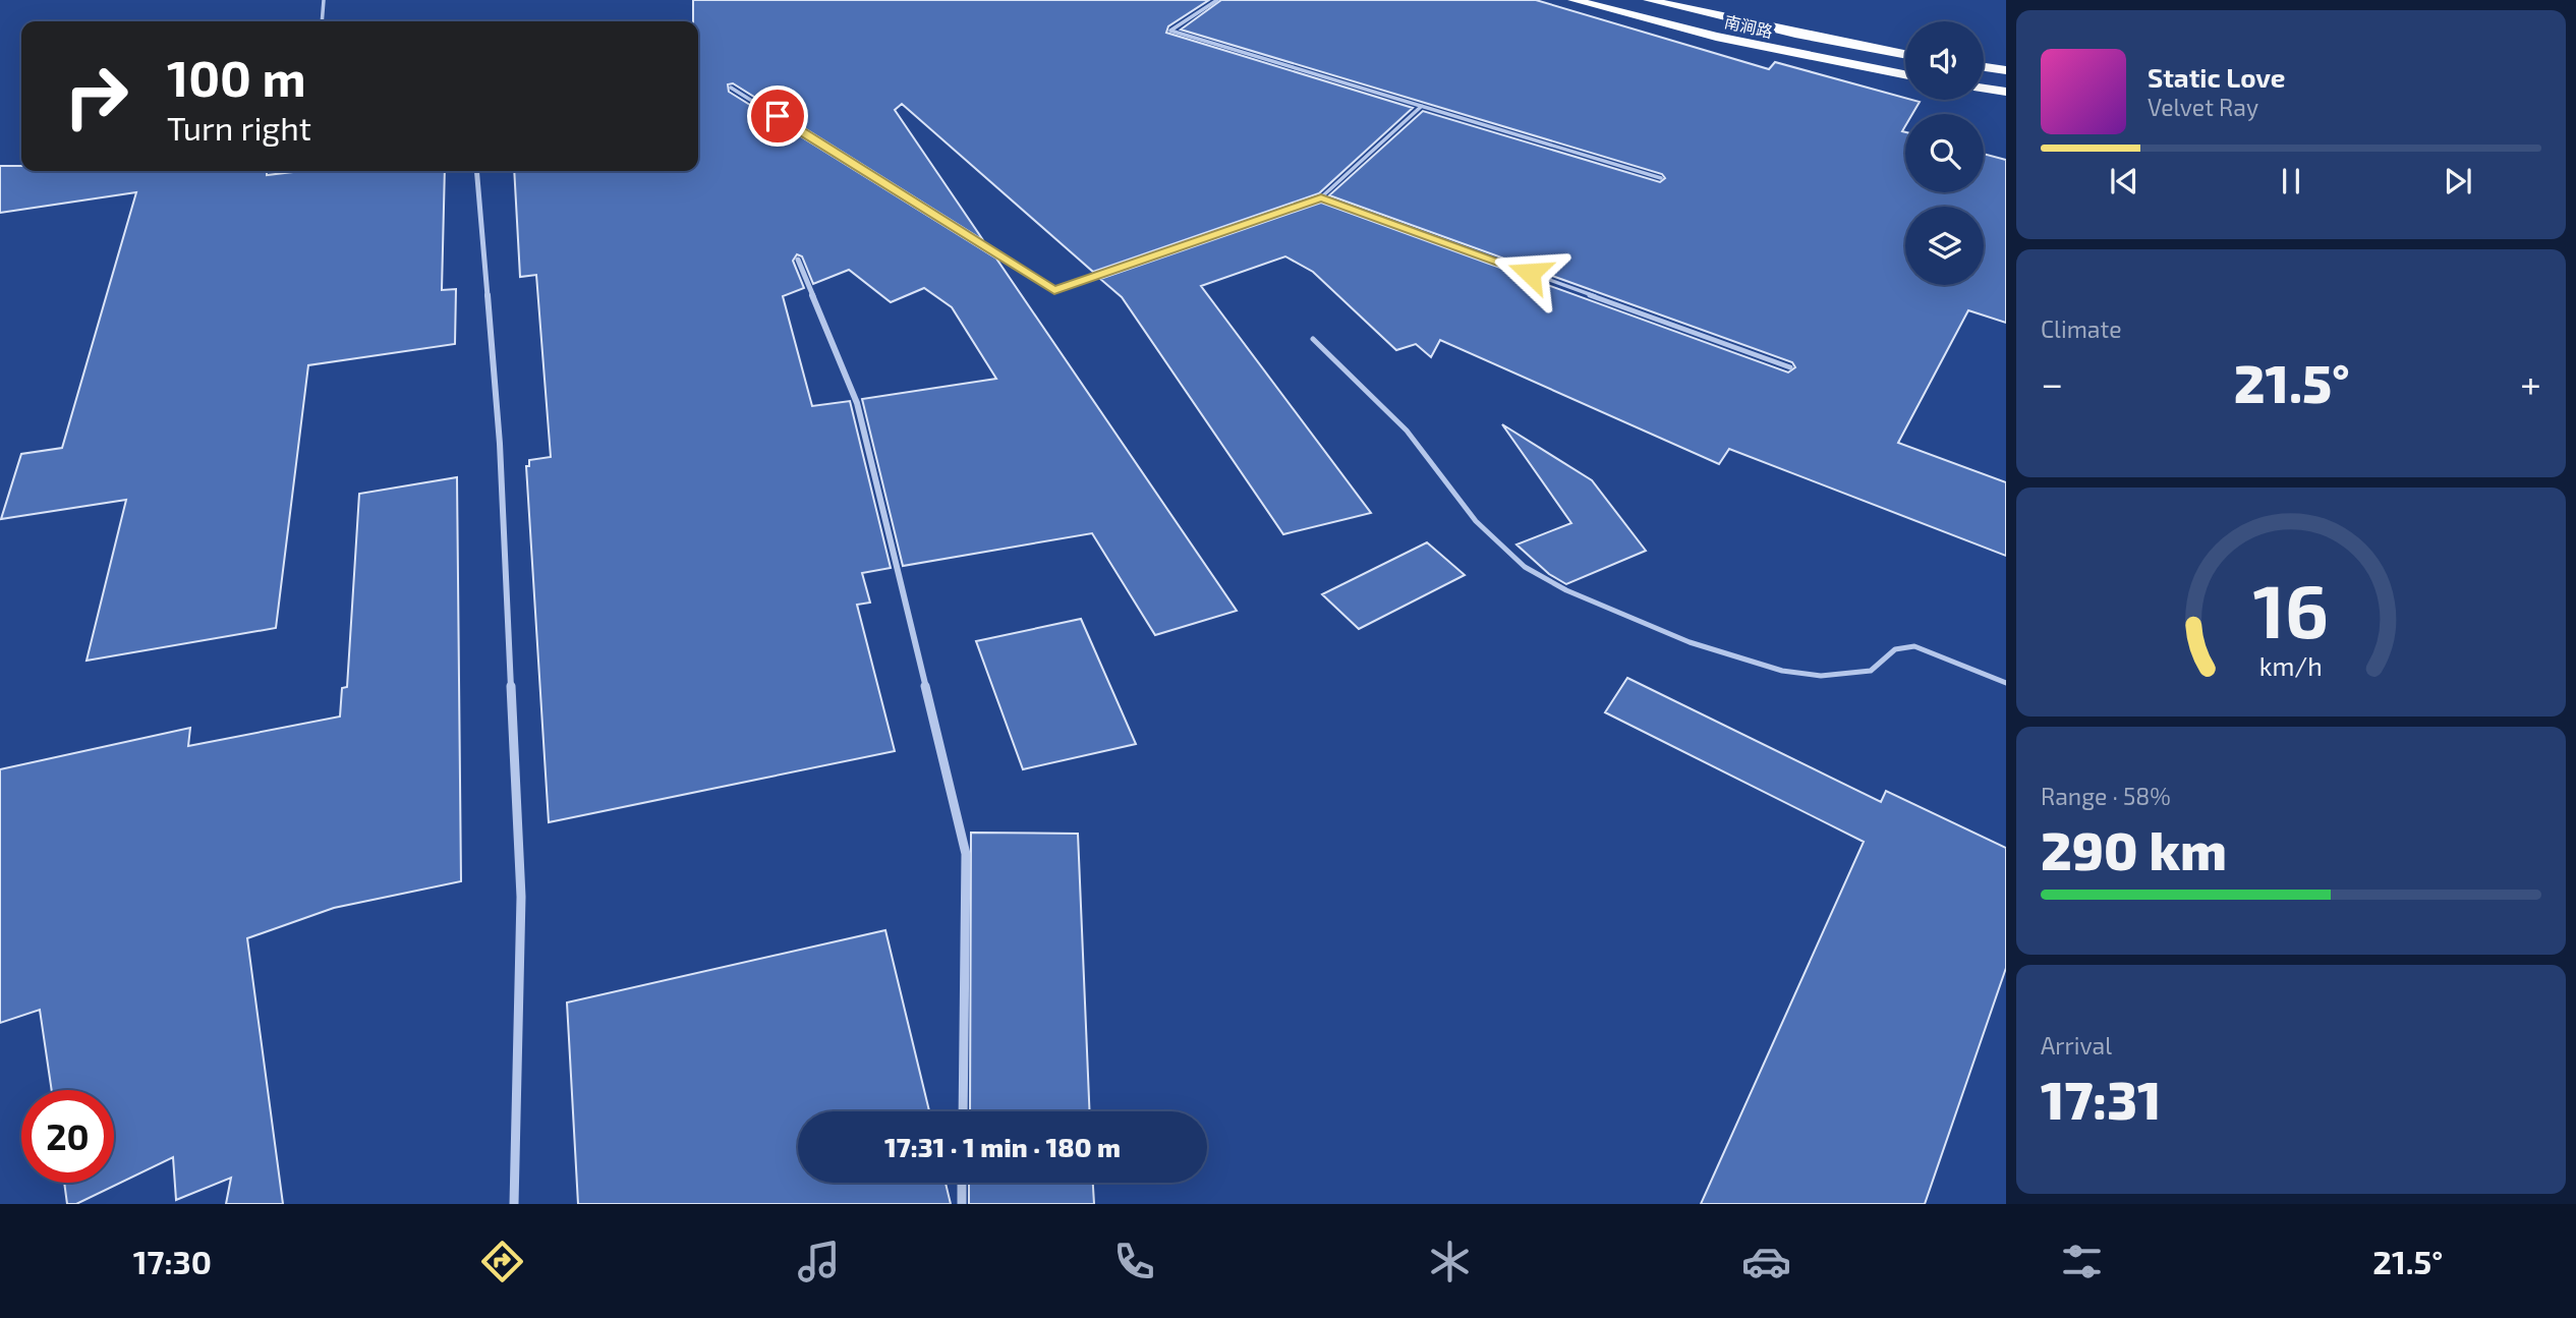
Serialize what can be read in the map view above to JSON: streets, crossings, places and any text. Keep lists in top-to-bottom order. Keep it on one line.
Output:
{"streets":{"highway":["南涧路"]},"page":{"turn":["100 m","Turn right"],"song":["Static Love","Velvet Ray"],"tile":["Climate",["Range · 58%","290 km"],["Arrival","17:31"]],"heat":["−","21.5°","+"],"limit":"20","trip":"17:31 · 1 min · 180 m","tabs":["17:30","21.5°"],"gauge":["16","km/h"]}}
